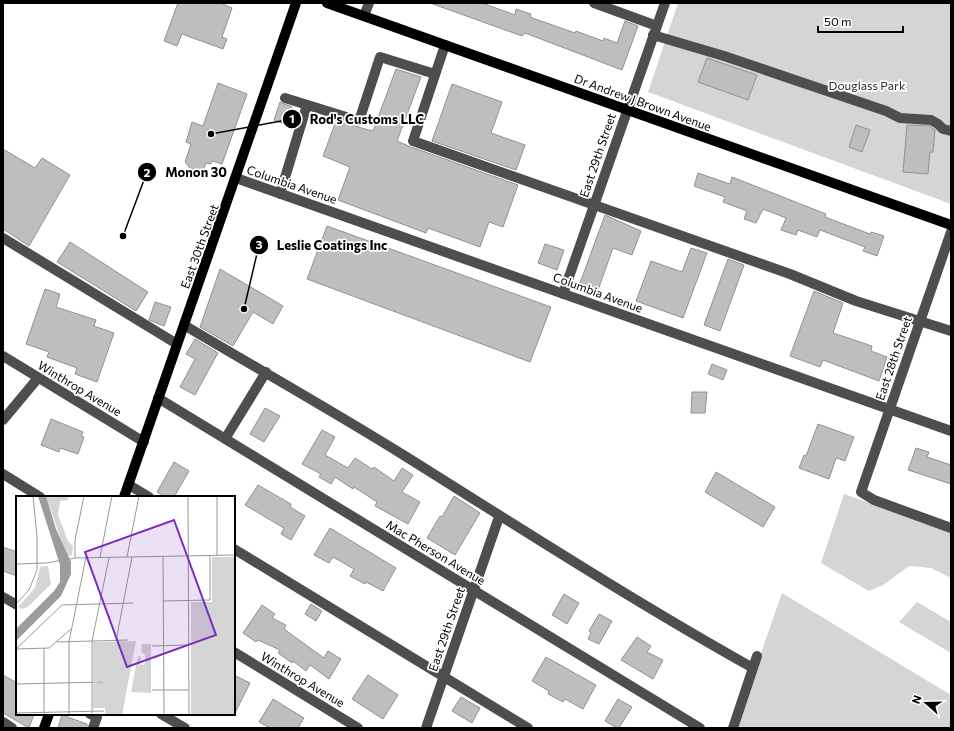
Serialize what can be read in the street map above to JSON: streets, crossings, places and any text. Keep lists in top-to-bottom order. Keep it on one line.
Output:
{"streets":{"main road":["Dr Andrew J Brown Avenue","East 30th Street"],"street":["East 29th Street","Columbia Avenue","East 28th Street","Winthrop Avenue","Mac Pherson Avenue"]},"crossings":[["Dr Andrew J Brown Avenue","East 29th Street"],["East 29th Street","Columbia Avenue"],["East 29th Street","Mac Pherson Avenue"],["Columbia Avenue","East 30th Street"],["Columbia Avenue","East 28th Street"],["East 30th Street","Winthrop Avenue"],["East 30th Street","Mac Pherson Avenue"]],"parks":["Douglass Park"],"places":["Rod's Customs LLC","Monon 30","Leslie Coatings Inc"],"scale_bar":"50 m","north":"left"}
